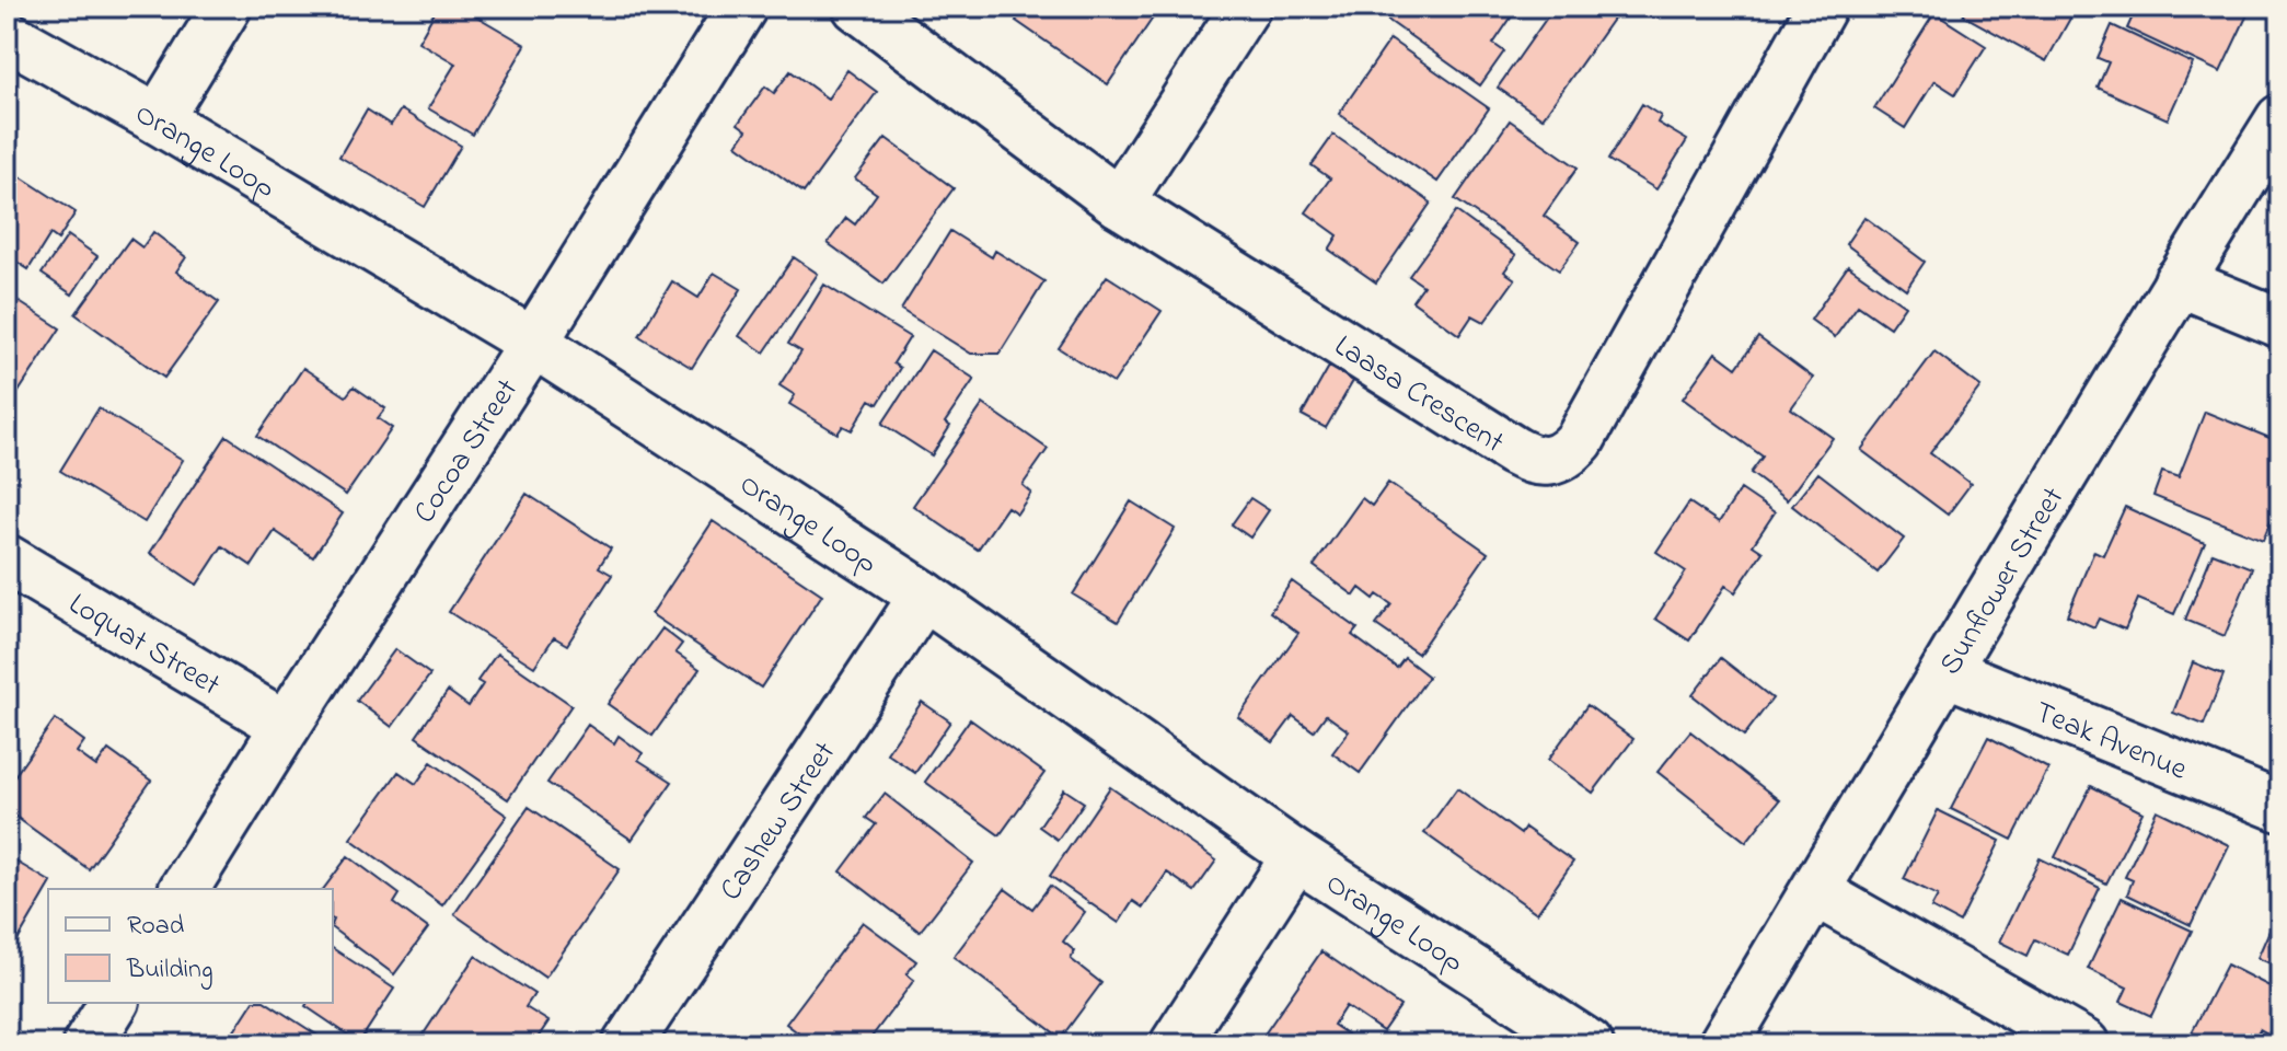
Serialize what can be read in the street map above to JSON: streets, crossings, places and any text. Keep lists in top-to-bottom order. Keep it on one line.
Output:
{"streets":{"street":["Orange Loop","Laasa Crescent","Cocoa Street","Sunflower Street","Loquat Street","Teak Avenue","Cashew Street"]},"crossings":[["Orange Loop","Cocoa Street"],["Orange Loop","Cashew Street"],["Cocoa Street","Loquat Street"],["Sunflower Street","Teak Avenue"]],"legend":["Road","Building"]}
